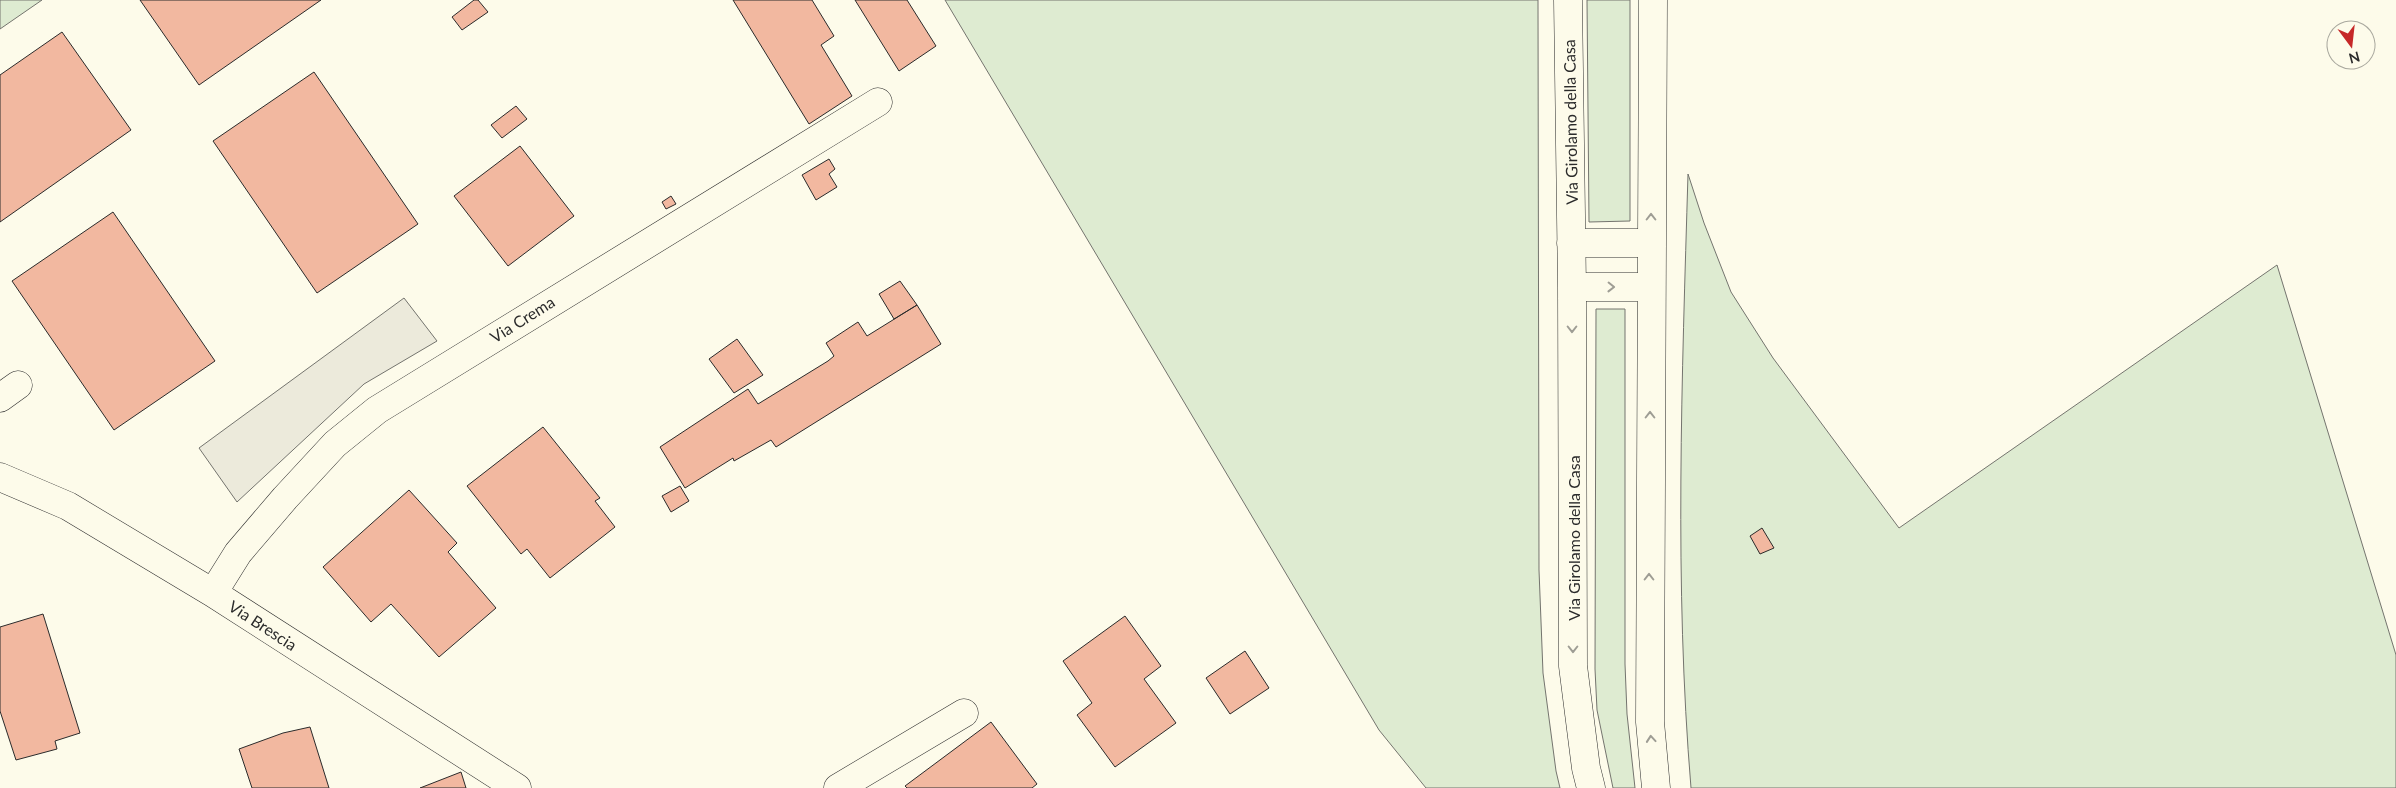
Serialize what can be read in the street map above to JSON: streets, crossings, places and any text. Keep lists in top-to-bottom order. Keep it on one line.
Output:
{"streets":{"main road":["Via Girolamo della Casa","Via Crema","Via Brescia"]},"crossings":[["Via Crema","Via Brescia"]],"north":"bottom"}
